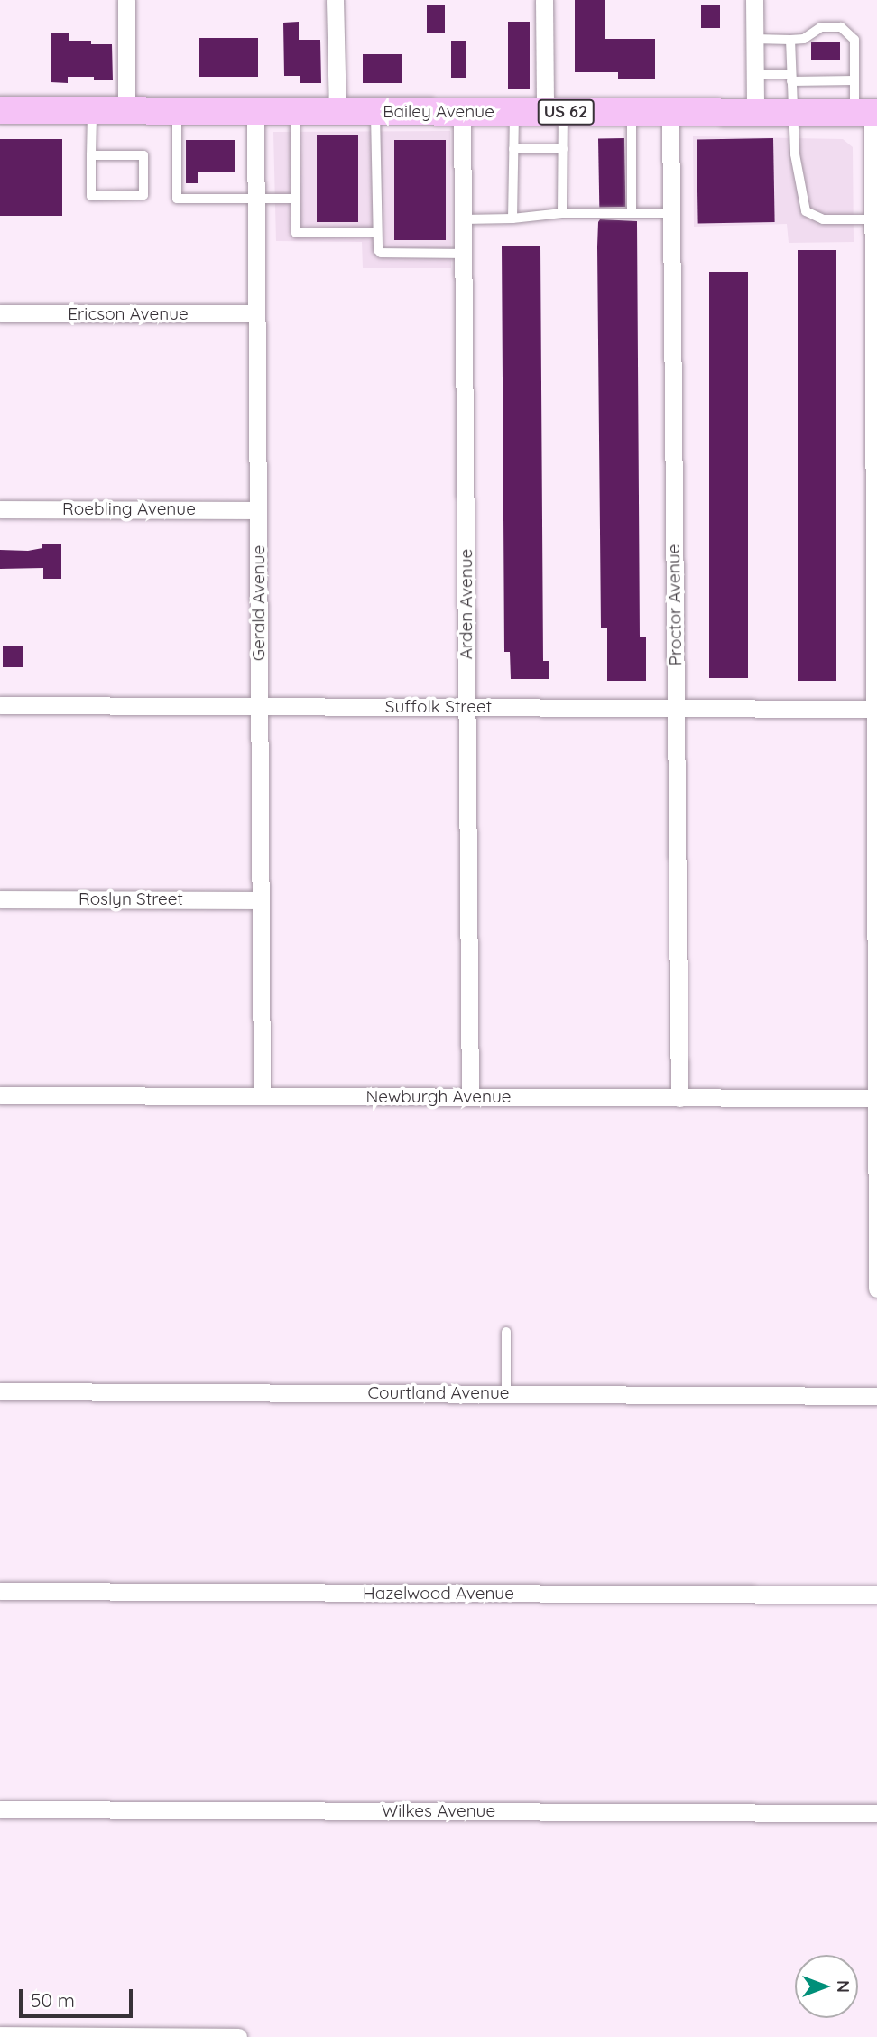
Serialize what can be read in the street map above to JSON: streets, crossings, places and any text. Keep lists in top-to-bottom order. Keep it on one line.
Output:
{"streets":{"main road":["Bailey Avenue","US 62"],"street":["Ericson Avenue","Roebling Avenue","Gerald Avenue","Arden Avenue","Proctor Avenue","Suffolk Street","Roslyn Street","Newburgh Avenue","Courtland Avenue","Hazelwood Avenue","Wilkes Avenue"]},"crossings":[["Bailey Avenue","Gerald Avenue"],["Bailey Avenue","Arden Avenue"],["Bailey Avenue","Proctor Avenue"],["Ericson Avenue","Gerald Avenue"],["Roebling Avenue","Gerald Avenue"],["Gerald Avenue","Suffolk Street"],["Gerald Avenue","Roslyn Street"],["Gerald Avenue","Newburgh Avenue"],["Arden Avenue","Suffolk Street"],["Arden Avenue","Newburgh Avenue"],["Proctor Avenue","Suffolk Street"],["Proctor Avenue","Newburgh Avenue"]],"scale_bar":"50 m","north":"right"}
